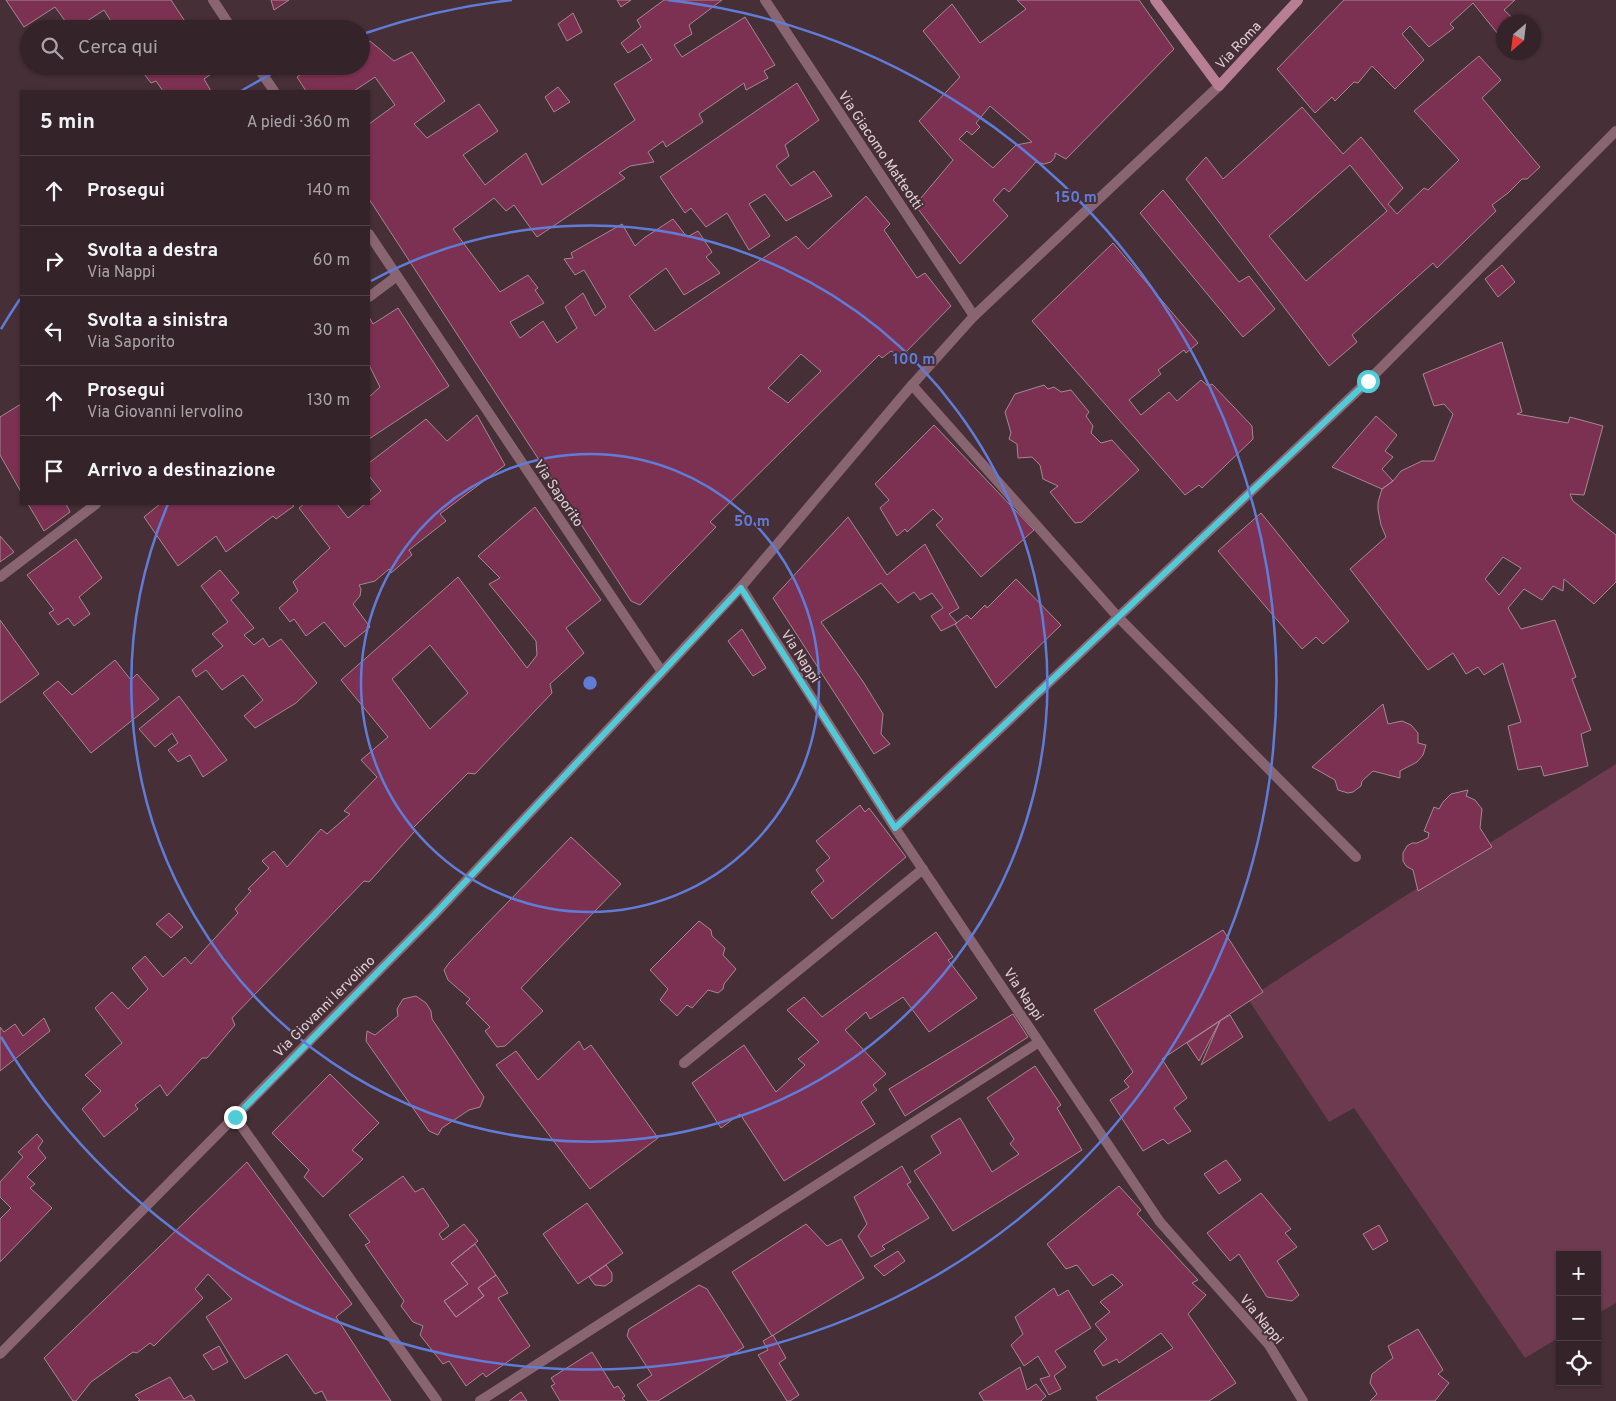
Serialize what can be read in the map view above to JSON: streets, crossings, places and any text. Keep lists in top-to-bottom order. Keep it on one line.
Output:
{"streets":{"main road":["Via Roma"],"street":["Via Giacomo Matteotti","Via Saporito","Via Nappi","Via Giovanni Iervolino"]},"crossings":[["Via Saporito","Via Giovanni Iervolino"]],"north":"bottom left","page":{"search":"Cerca qui","heading":["5 min","A piedi · 360 m"],"list":[["Prosegui","140 m"],["Svolta a destra","Via Nappi","60 m"],["Svolta a sinistra","Via Saporito","30 m"],["Prosegui","Via Giovanni Iervolino","130 m"],"Arrivo a destinazione"],"map_buttons":["+","−"]},"rings":["150 m","100 m","50 m"]}
